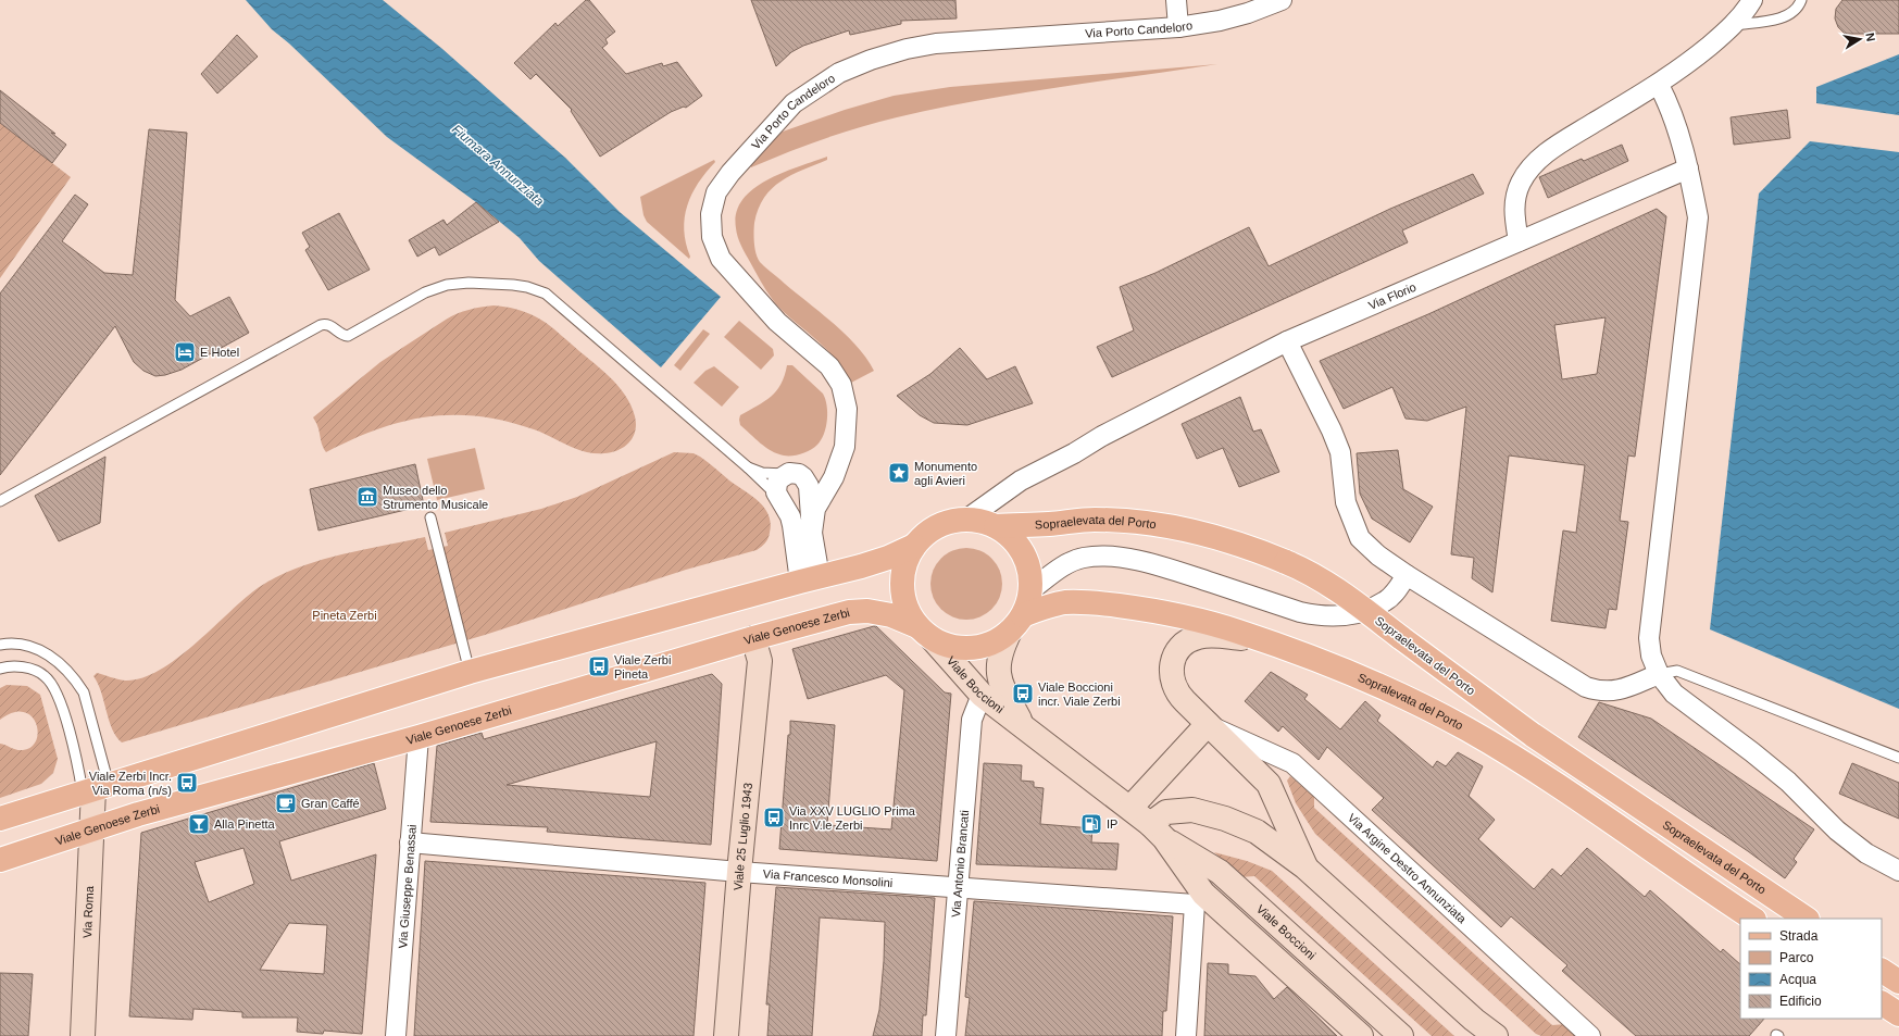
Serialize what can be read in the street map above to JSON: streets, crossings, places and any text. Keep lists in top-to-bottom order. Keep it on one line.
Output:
{"streets":{"main road":["Sopraelevata del Porto","Viale Genoese Zerbi","Sopralevata del Porto"],"street":["Via Porto Candeloro","Via Florio","Viale Boccioni","Viale 25 Luglio 1943","Via Antonio Brancati","Via Argine Destro Annunziata","Via Francesco Monsolini","Via Giuseppe Benassai","Via Roma"]},"crossings":[["Via Florio","Sopraelevata del Porto"],["Via Florio","Viale Genoese Zerbi"],["Via Florio","Viale Boccioni"],["Via Florio","Sopralevata del Porto"],["Sopraelevata del Porto","Viale Genoese Zerbi"],["Sopraelevata del Porto","Viale Boccioni"],["Sopraelevata del Porto","Sopralevata del Porto"],["Viale Genoese Zerbi","Viale Boccioni"],["Viale Genoese Zerbi","Sopralevata del Porto"],["Viale Genoese Zerbi","Viale 25 Luglio 1943"],["Viale Genoese Zerbi","Via Giuseppe Benassai"],["Viale Genoese Zerbi","Via Roma"],["Viale Boccioni","Sopralevata del Porto"],["Viale Boccioni","Via Antonio Brancati"],["Viale Boccioni","Via Argine Destro Annunziata"],["Viale Boccioni","Via Francesco Monsolini"],["Sopralevata del Porto","Via Argine Destro Annunziata"],["Viale 25 Luglio 1943","Via Francesco Monsolini"],["Via Antonio Brancati","Via Francesco Monsolini"],["Via Francesco Monsolini","Via Giuseppe Benassai"]],"water":["Fiumara Annunziata"],"parks":["Pineta Zerbi"],"places":{"hotel":["E Hotel"],"place":["Monumento agli Avieri"],"museum":["Museo dello Strumento Musicale"],"bus stop":["Viale Zerbi Pineta","Viale Boccioni incr. Viale Zerbi","Viale Zerbi Incr. Via Roma (n/s)","Via XXV LUGLIO Prima Inrc V.le Zerbi"],"cafe":["Gran Caffé"],"bar":["Alla Pinetta"],"fuel station":["IP"]},"legend":["Strada","Parco","Acqua","Edificio"],"north":"right"}
